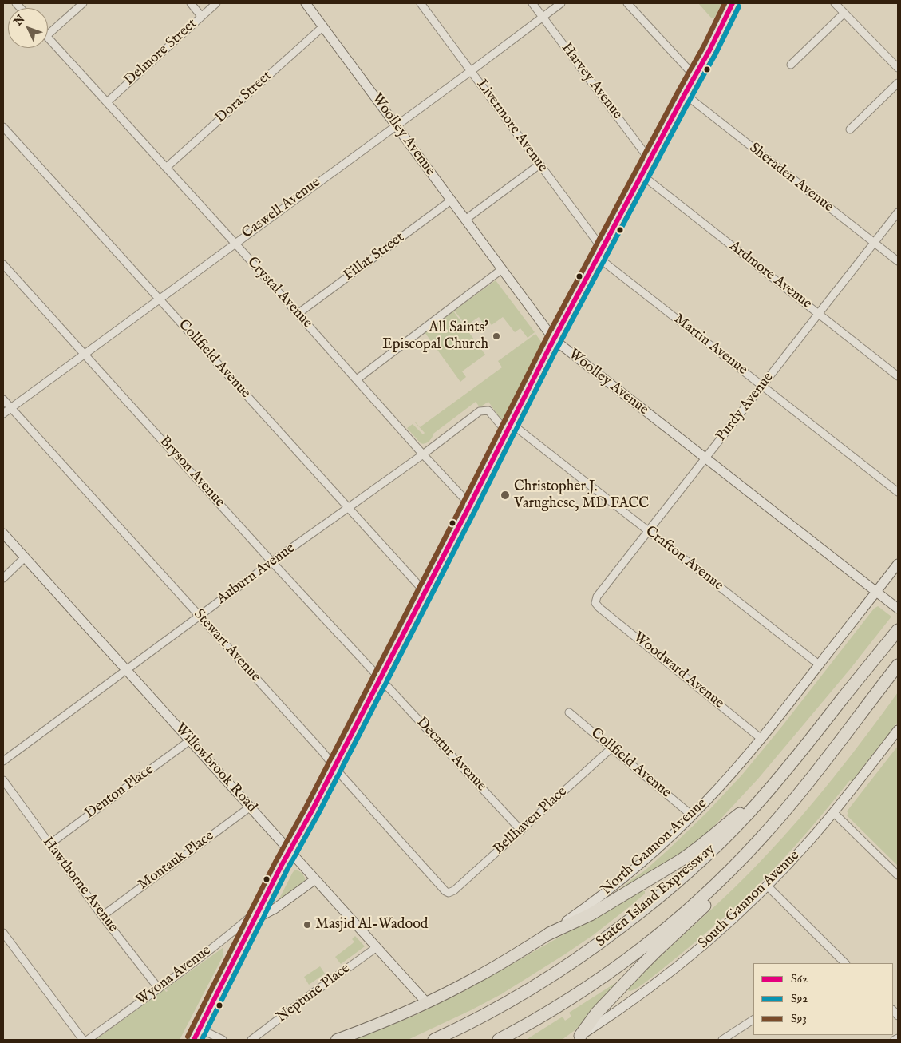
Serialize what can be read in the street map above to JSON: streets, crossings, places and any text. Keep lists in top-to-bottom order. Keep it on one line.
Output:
{"streets":{"highway":["Staten Island Expressway"],"main road":["Woolley Avenue","Willowbrook Road","North Gannon Avenue","South Gannon Avenue"],"street":["Delmore Street","Harvey Avenue","Dora Street","Livermore Avenue","Sheraden Avenue","Caswell Avenue","Fillat Street","Ardmore Avenue","Crystal Avenue","Martin Avenue","Collfield Avenue","Purdy Avenue","Bryson Avenue","Crafton Avenue","Auburn Avenue","Stewart Avenue","Woodward Avenue","Decatur Avenue","Denton Place","Bellhaven Place","Montauk Place","Hawthorne Avenue","Wyona Avenue","Neptune Place"]},"crossings":[["Delmore Street","Crystal Avenue"],["Harvey Avenue","Caswell Avenue"],["Dora Street","Woolley Avenue"],["Dora Street","Crystal Avenue"],["Livermore Avenue","Caswell Avenue"],["Livermore Avenue","Martin Avenue"],["Woolley Avenue","Caswell Avenue"],["Woolley Avenue","Fillat Street"],["Woolley Avenue","Purdy Avenue"],["Woolley Avenue","North Gannon Avenue"],["Sheraden Avenue","Purdy Avenue"],["Caswell Avenue","Crystal Avenue"],["Caswell Avenue","Collfield Avenue"],["Caswell Avenue","Bryson Avenue"],["Caswell Avenue","Stewart Avenue"],["Fillat Street","Crystal Avenue"],["Ardmore Avenue","Purdy Avenue"],["Crystal Avenue","Auburn Avenue"],["Martin Avenue","Purdy Avenue"],["Collfield Avenue","Auburn Avenue"],["Collfield Avenue","Bellhaven Place"],["Collfield Avenue","North Gannon Avenue"],["Purdy Avenue","Crafton Avenue"],["Purdy Avenue","Woodward Avenue"],["Bryson Avenue","Auburn Avenue"],["Bryson Avenue","Decatur Avenue"],["Crafton Avenue","North Gannon Avenue"],["Auburn Avenue","Stewart Avenue"],["Auburn Avenue","Willowbrook Road"],["Stewart Avenue","Bellhaven Place"],["Woodward Avenue","North Gannon Avenue"],["Decatur Avenue","Bellhaven Place"],["Willowbrook Road","Denton Place"],["Willowbrook Road","North Gannon Avenue"],["Willowbrook Road","Montauk Place"],["Willowbrook Road","Neptune Place"],["Denton Place","Hawthorne Avenue"],["Montauk Place","Hawthorne Avenue"],["Hawthorne Avenue","Wyona Avenue"]],"places":["All Saints' Episcopal Church","Christopher J. Varughese, MD FACC","Masjid Al-Wadood"],"lines":["transit line S62","transit line S93","transit line S92"],"legend":["S62","S92","S93"],"north":"top left"}
